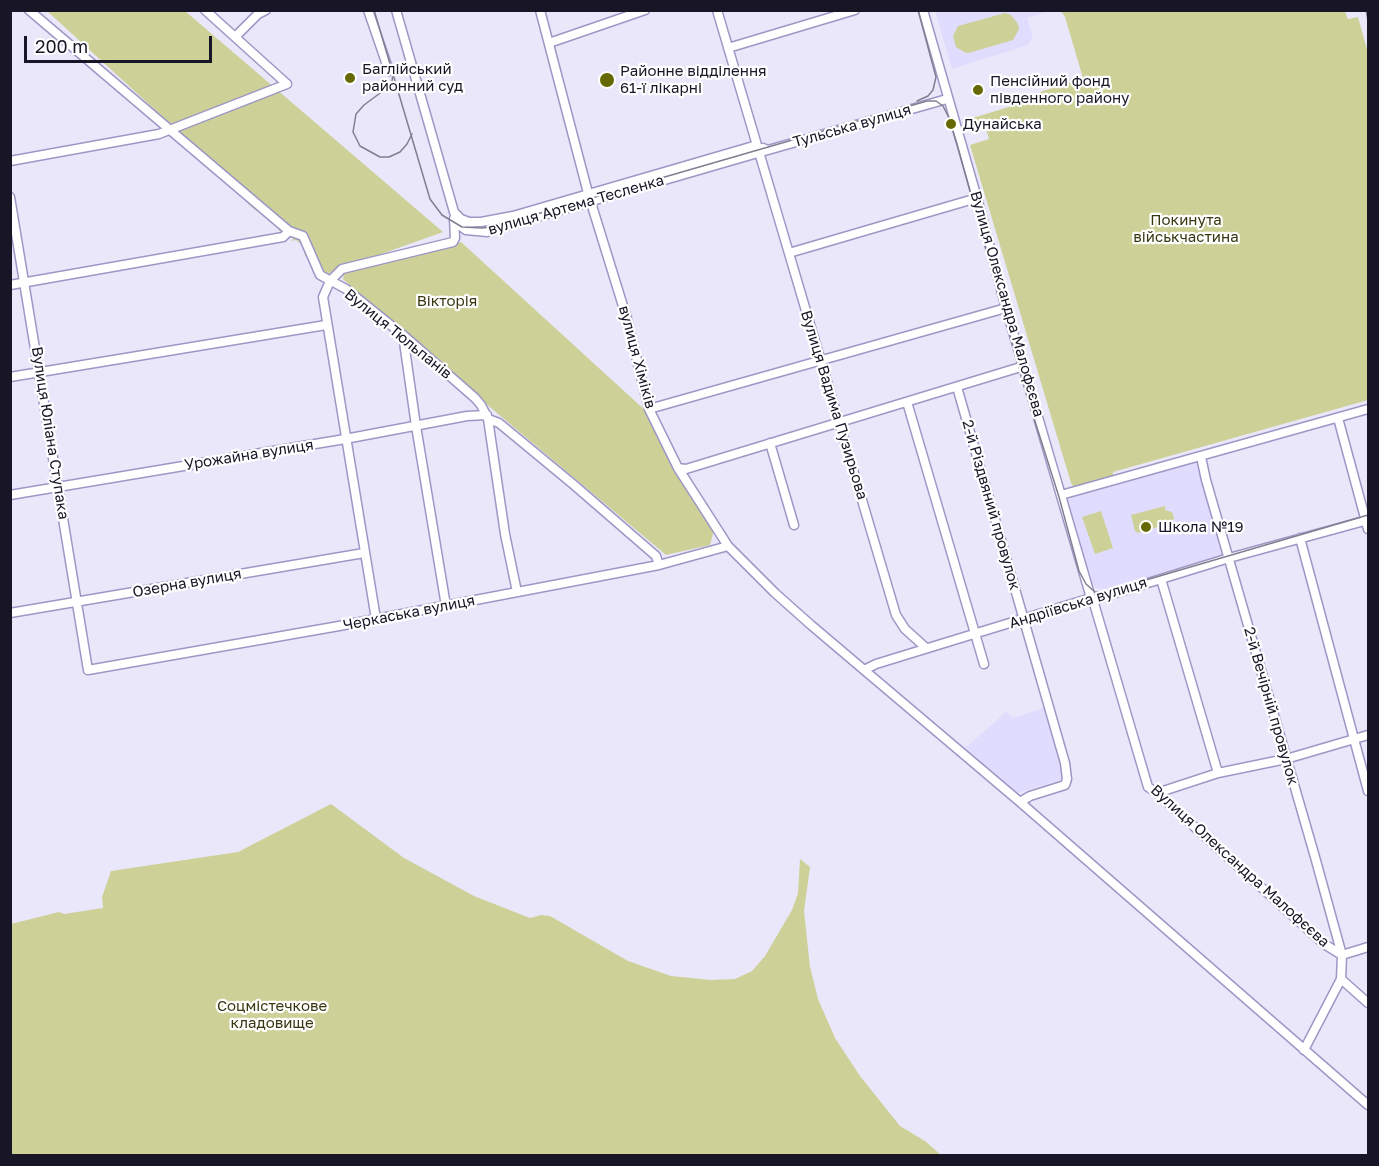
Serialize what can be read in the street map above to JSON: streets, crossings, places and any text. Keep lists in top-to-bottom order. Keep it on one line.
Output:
{"streets":{"street":["Тульська вулиця","вулиця Артема Тесленка","Вулиця Олександра Малофєєва","Вулиця Тюльпанів","вулиця Хіміків","Вулиця Вадима Пузирьова","Вулиця Юліана Ступака","Урожайна вулиця","2-й Різдвяний провулок","Озерна вулиця","Андріївська вулиця","Черкаська вулиця","2-й Вечірній провулок"]},"crossings":[["Тульська вулиця","вулиця Артема Тесленка"],["Тульська вулиця","Вулиця Олександра Малофєєва"],["Тульська вулиця","Вулиця Вадима Пузирьова"],["вулиця Артема Тесленка","вулиця Хіміків"],["вулиця Артема Тесленка","Вулиця Вадима Пузирьова"],["Вулиця Олександра Малофєєва","Андріївська вулиця"],["Вулиця Олександра Малофєєва","2-й Вечірній провулок"],["Вулиця Тюльпанів","Урожайна вулиця"],["Вулиця Тюльпанів","Черкаська вулиця"],["вулиця Хіміків","2-й Різдвяний провулок"],["вулиця Хіміків","Андріївська вулиця"],["вулиця Хіміків","Черкаська вулиця"],["Вулиця Вадима Пузирьова","Андріївська вулиця"],["Вулиця Юліана Ступака","Урожайна вулиця"],["Вулиця Юліана Ступака","Озерна вулиця"],["Вулиця Юліана Ступака","Черкаська вулиця"],["2-й Різдвяний провулок","Андріївська вулиця"],["Андріївська вулиця","2-й Вечірній провулок"]],"parks":["Покинута військчастина","Вікторія","Соцмістечкове кладовище"],"places":["Баглійський районний суд","Районне відділення 61-ї лікарні","Пенсійний фонд південного району","Дунайська","Школа №19"],"scale_bar":"200 m"}
